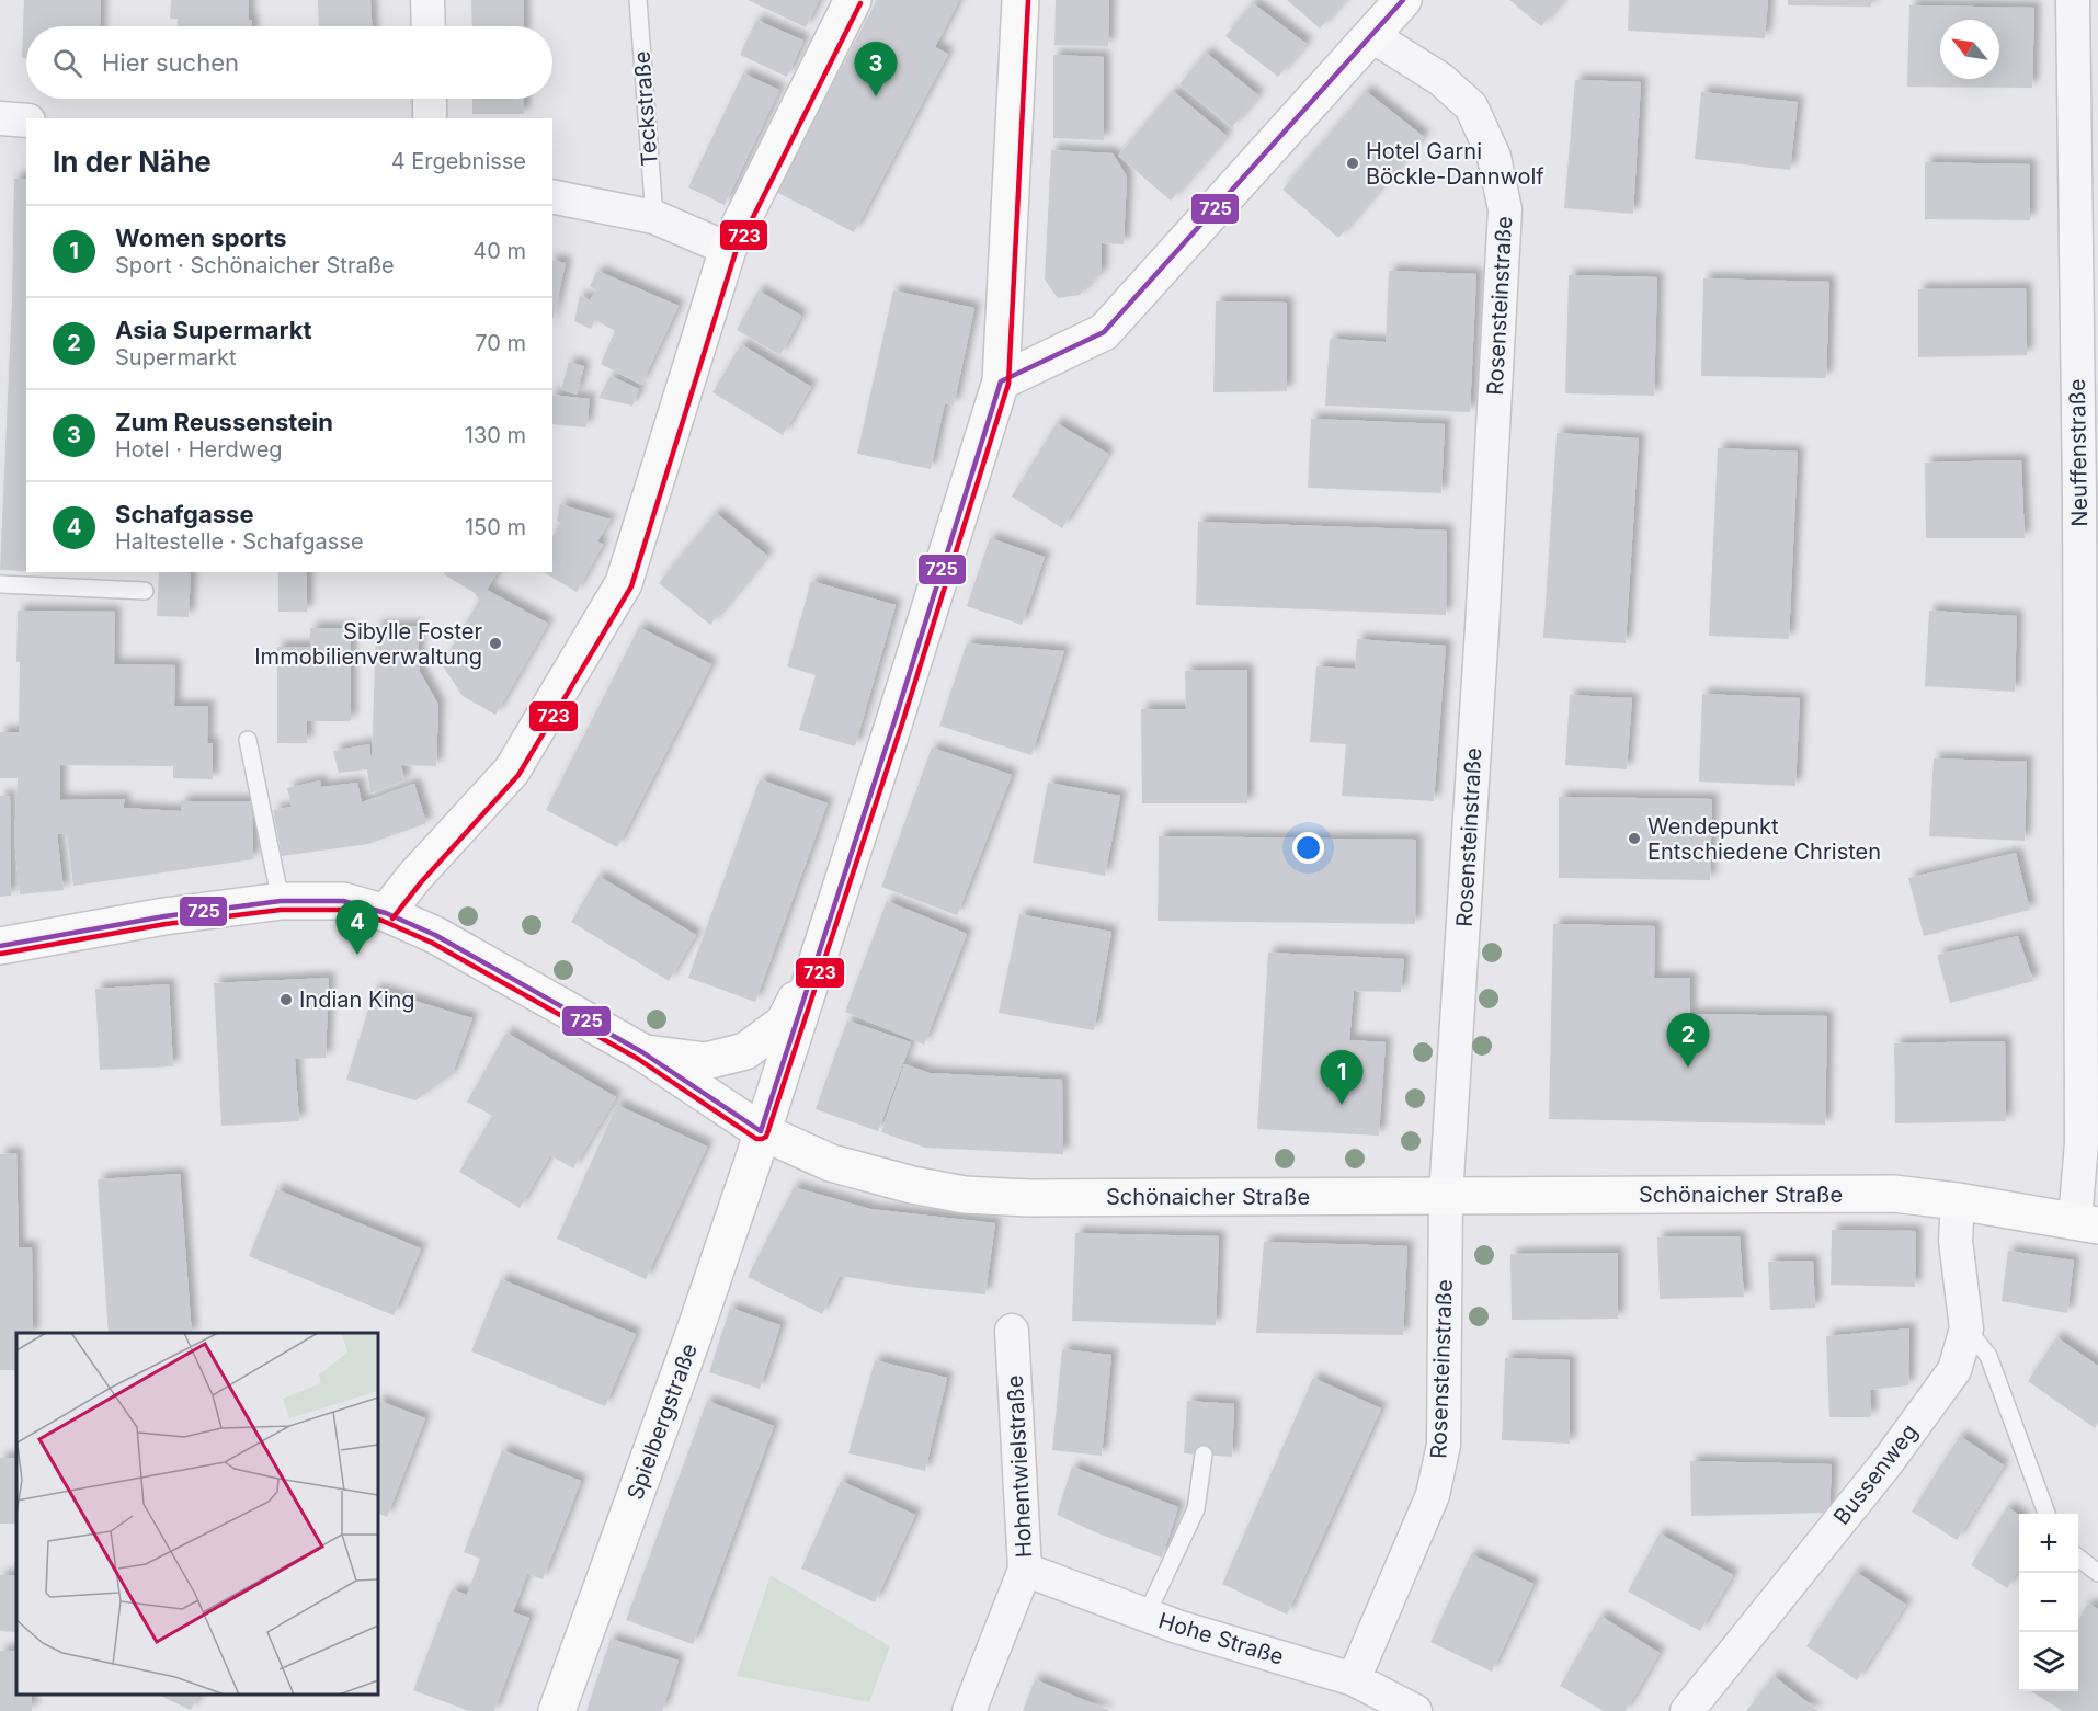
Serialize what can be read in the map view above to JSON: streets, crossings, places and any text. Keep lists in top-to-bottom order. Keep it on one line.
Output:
{"streets":{"street":["Rosensteinstraße","Neuffenstraße","Schönaicher Straße","Spielbergstraße","Hohentwielstraße","Bussenweg","Hohe Straße"],"lane":["Teckstraße"]},"crossings":[["Rosensteinstraße","Schönaicher Straße"],["Rosensteinstraße","Hohe Straße"],["Neuffenstraße","Schönaicher Straße"],["Schönaicher Straße","Spielbergstraße"],["Schönaicher Straße","Bussenweg"],["Hohentwielstraße","Hohe Straße"]],"places":["Hotel Garni Böckle-Dannwolf","Sibylle Foster Immobilienverwaltung","Wendepunkt Entschiedene Christen","Indian King"],"lines":["transit line 725","transit line 723"],"north":"top left","page":{"search":"Hier suchen","pins":["3","4","2","1"],"heading":["In der Nähe","4 Ergebnisse"],"list":[{"mark":"1","name":"Women sports","note":"Sport · Schönaicher Straße","value":"40 m"},{"mark":"2","name":"Asia Supermarkt","note":"Supermarkt","value":"70 m"},{"mark":"3","name":"Zum Reussenstein","note":"Hotel · Herdweg","value":"130 m"},{"mark":"4","name":"Schafgasse","note":"Haltestelle · Schafgasse","value":"150 m"}],"map_buttons":["+","−"]}}
